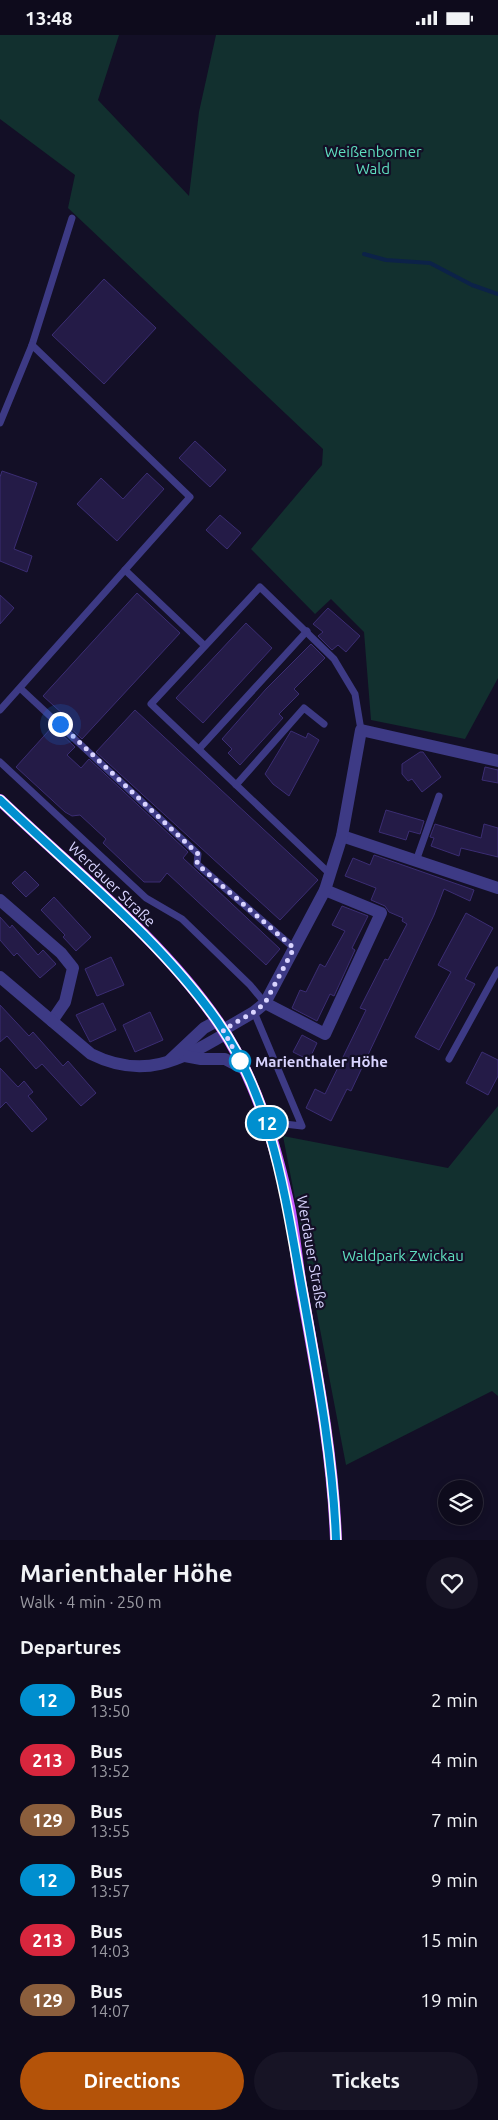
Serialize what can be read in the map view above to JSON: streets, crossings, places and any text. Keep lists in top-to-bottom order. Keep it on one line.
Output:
{"streets":{"main road":["Werdauer Straße"]},"parks":["Weißenborner Wald","Waldpark Zwickau"],"places":["Marienthaler Höhe"],"lines":["bus line 12"],"page":{"status":"13:48","on_map":"12","heading":[["Marienthaler Höhe","Walk · 4 min · 250 m"],"Departures"],"list":[{"mark":"12","name":"Bus","note":"13:50","value":"2 min"},{"mark":"213","name":"Bus","note":"13:52","value":"4 min"},{"mark":"129","name":"Bus","note":"13:55","value":"7 min"},{"mark":"12","name":"Bus","note":"13:57","value":"9 min"},{"mark":"213","name":"Bus","note":"14:03","value":"15 min"},{"mark":"129","name":"Bus","note":"14:07","value":"19 min"}],"buttons":["Directions","Tickets"]}}
